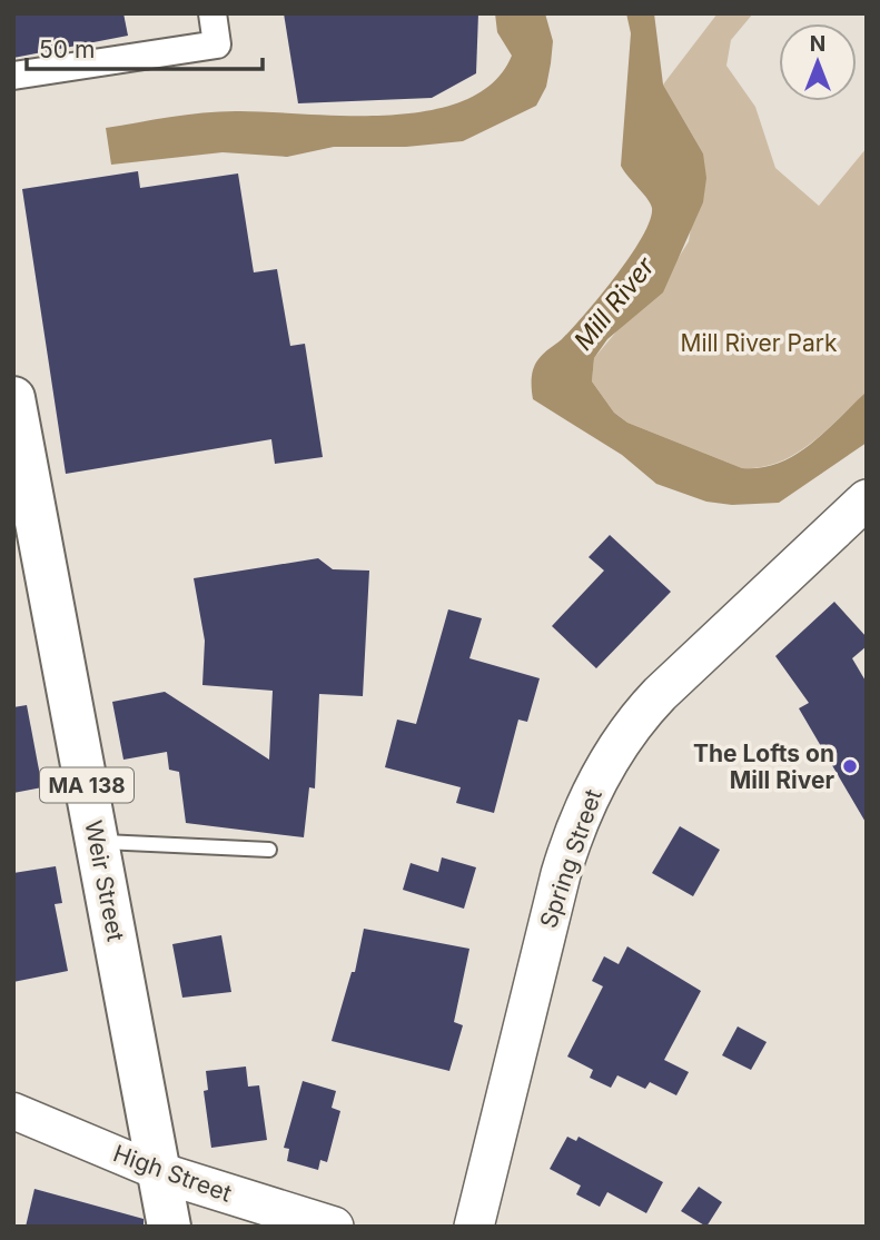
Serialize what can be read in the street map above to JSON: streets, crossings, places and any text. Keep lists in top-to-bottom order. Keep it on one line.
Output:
{"streets":{"main road":["MA 138","Spring Street","Weir Street","High Street"]},"crossings":[["Weir Street","High Street"]],"water":["Mill River"],"parks":["Mill River Park"],"places":["The Lofts on Mill River"],"scale_bar":"50 m","north":"top"}
